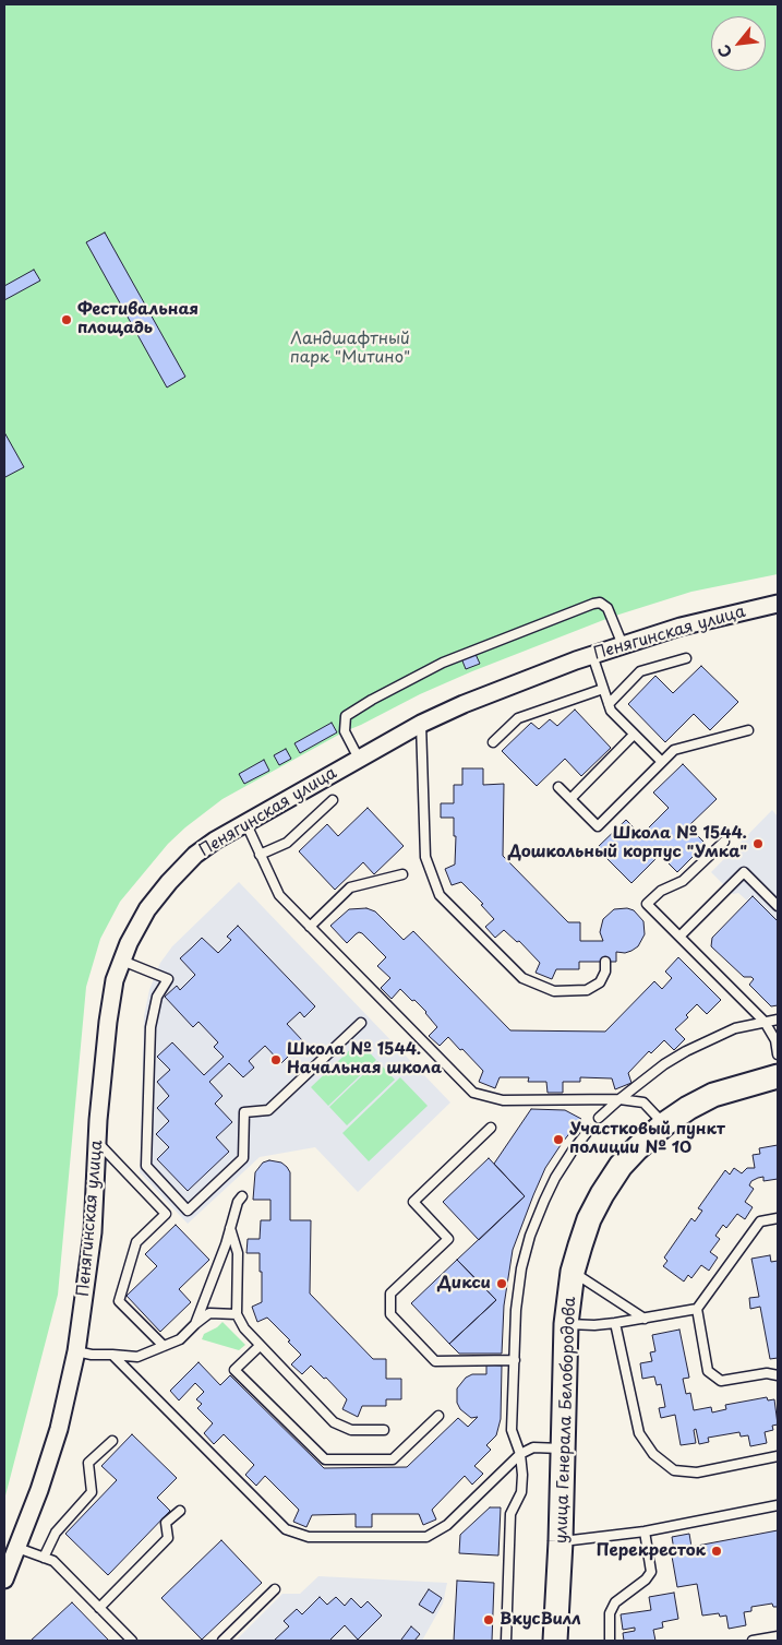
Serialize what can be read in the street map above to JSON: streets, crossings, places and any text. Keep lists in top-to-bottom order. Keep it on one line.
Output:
{"streets":{"main road":["улица Генерала Белобородова"],"street":["Пенягинская улица"]},"parks":["Ландшафтный парк \"Митино\""],"places":["Фестивальная площадь","Школа № 1544. Дошкольный корпус \"Умка\"","Школа № 1544. Начальная школа","Участковый пункт полиции № 10","Дикси","Перекресток","ВкусВилл"],"north":"bottom left"}
